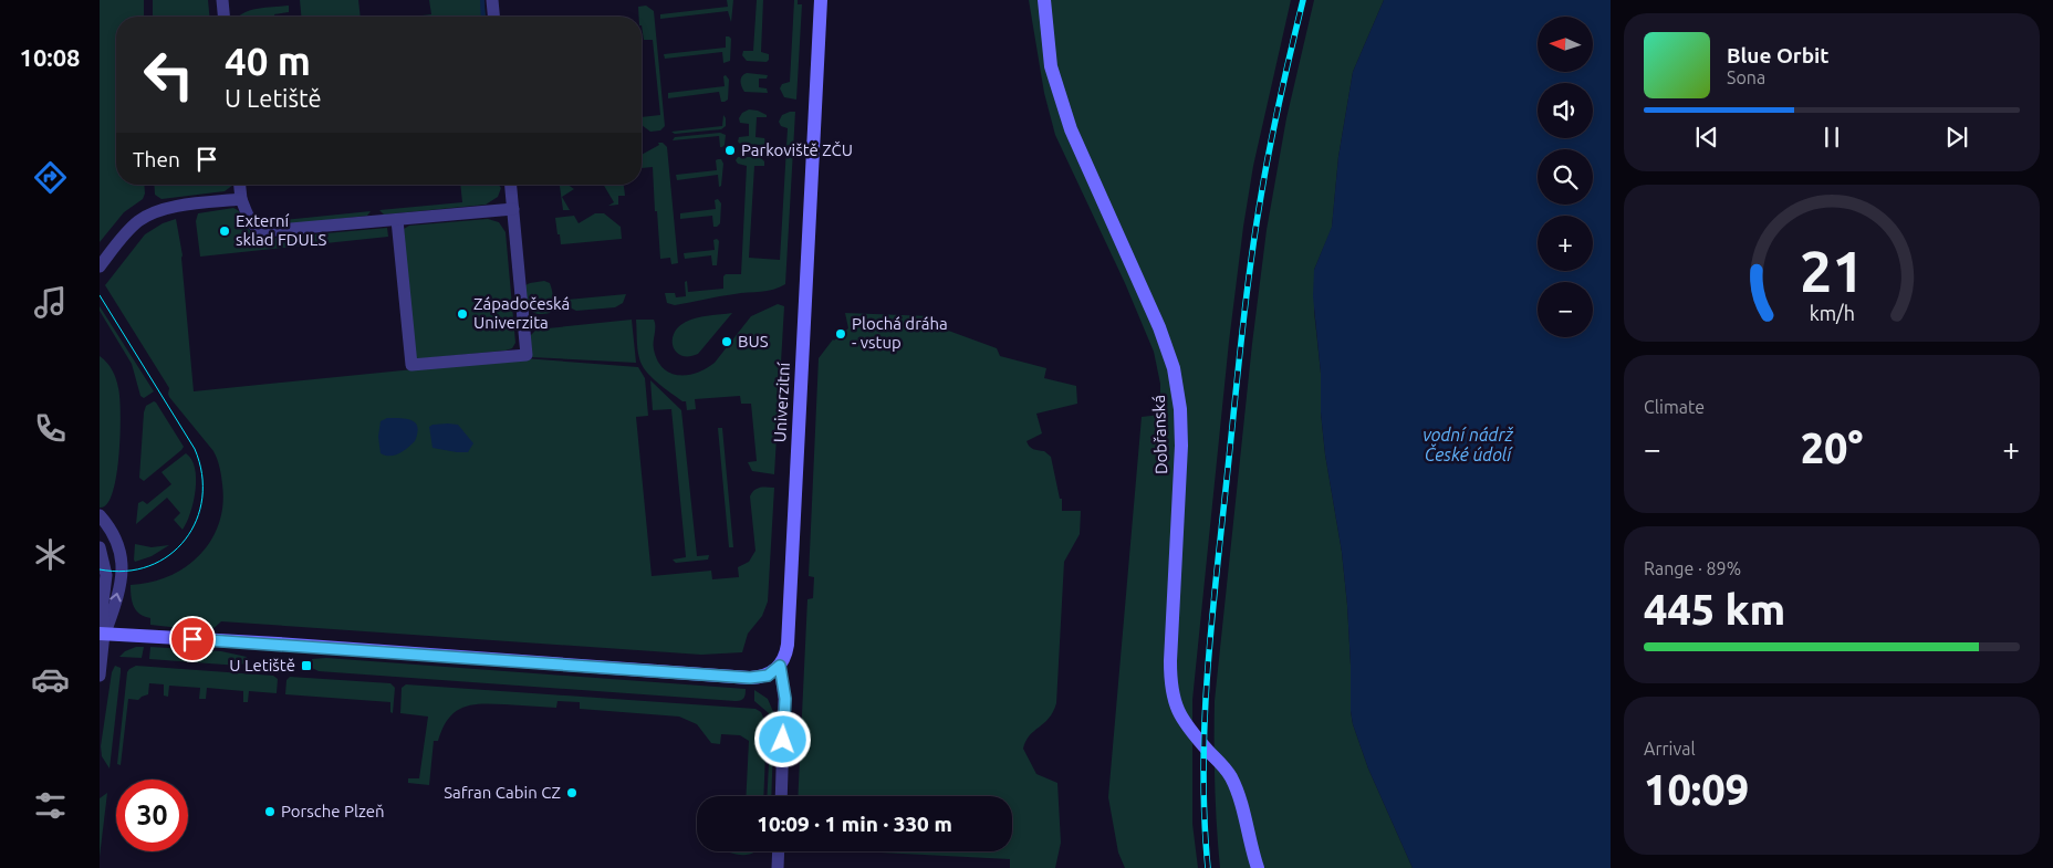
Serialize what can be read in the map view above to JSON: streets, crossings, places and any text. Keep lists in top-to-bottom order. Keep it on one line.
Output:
{"streets":{"street":["Univerzitní","Dobřanská"]},"water":["vodní nádrž České údolí"],"places":{"other":["Parkoviště ZČU","Externí sklad FDULS","Západočeská Univerzita","Plochá dráha - vstup","BUS","Safran Cabin CZ","Porsche Plzeň"],"transit":["U Letiště"]},"north":"left","page":{"tabs":"10:08","map_buttons":["+","−"],"turn":["40 m","U Letiště"],"song":["Blue Orbit","Sona"],"then":"Then","tile":["Climate",["Range · 89%","445 km"],["Arrival","10:09"]],"heat":["−","20°","+"],"limit":"30","trip":"10:09 · 1 min · 330 m","gauge":["21","km/h"]}}
